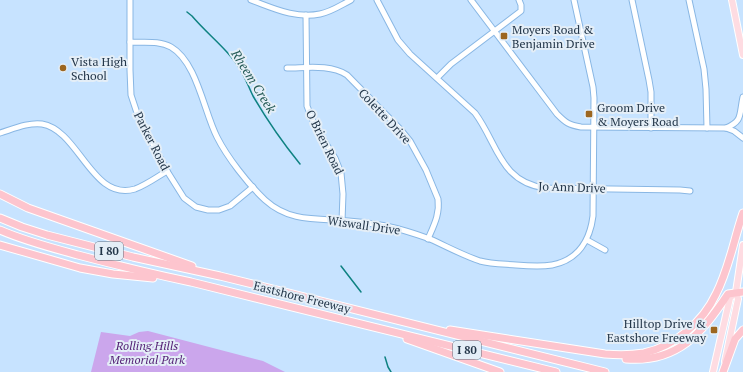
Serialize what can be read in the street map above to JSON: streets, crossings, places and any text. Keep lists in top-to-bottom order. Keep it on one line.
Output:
{"streets":{"highway":["I 80","Eastshore Freeway"],"street":["Colette Drive","Parker Road","O Brien Road","Jo Ann Drive","Wiswall Drive"]},"crossings":[["Colette Drive","O Brien Road"],["Colette Drive","Wiswall Drive"],["Parker Road","Wiswall Drive"],["O Brien Road","Wiswall Drive"],["Jo Ann Drive","Wiswall Drive"]],"water":["Rheem Creek"],"parks":["Rolling Hills Memorial Park"],"places":{"transit":["Moyers Road & Benjamin Drive","Groom Drive & Moyers Road","Hilltop Drive & Eastshore Freeway"],"other":["Vista High School"]}}
